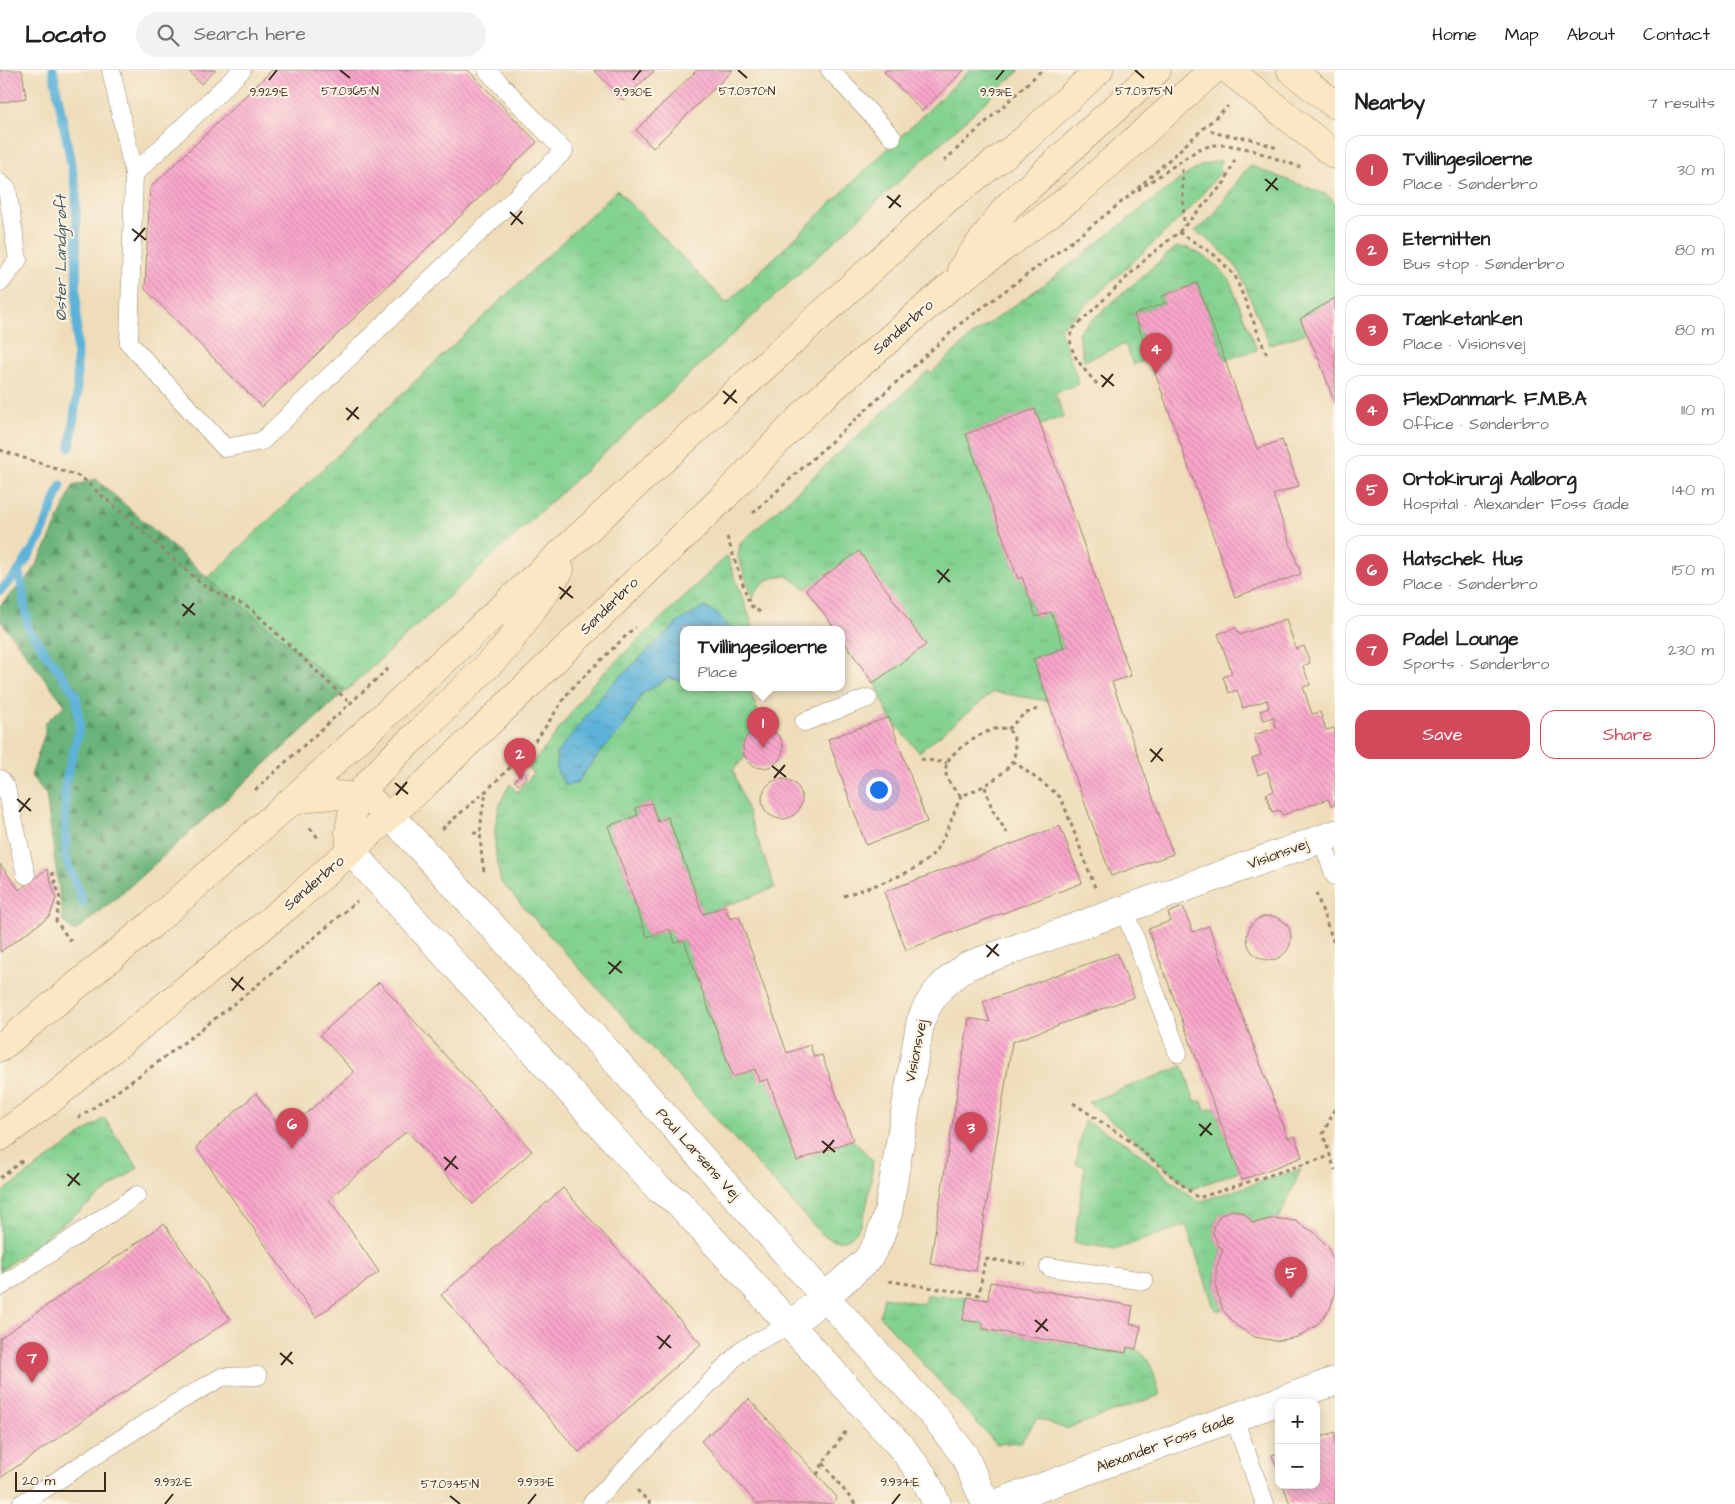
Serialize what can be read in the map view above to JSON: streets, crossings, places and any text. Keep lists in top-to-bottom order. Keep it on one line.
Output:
{"streets":{"street":["Sønderbro","Visionsvej","Poul Larsens Vej","Alexander Foss Gade"]},"crossings":[["Sønderbro","Poul Larsens Vej"],["Visionsvej","Poul Larsens Vej"]],"water":["Øster Landgrøft"],"scale_bar":"20 m","page":{"header":"Locato","search":"Search here","nav":["Home","Map","About","Contact"],"heading":["Nearby","7 results"],"list":[{"mark":"1","name":"Tvillingesiloerne","note":"Place · Sønderbro","value":"30 m"},{"mark":"2","name":"Eternitten","note":"Bus stop · Sønderbro","value":"80 m"},{"mark":"3","name":"Tænketanken","note":"Place · Visionsvej","value":"80 m"},{"mark":"4","name":"FlexDanmark F.M.B.A","note":"Office · Sønderbro","value":"110 m"},{"mark":"5","name":"Ortokirurgi Aalborg","note":"Hospital · Alexander Foss Gade","value":"140 m"},{"mark":"6","name":"Hatschek Hus","note":"Place · Sønderbro","value":"150 m"},{"mark":"7","name":"Padel Lounge","note":"Sports · Sønderbro","value":"230 m"}],"pins":["4","1","2","6","3","5","7"],"popup":["Tvillingesiloerne","Place"],"buttons":["Save","Share"],"map_buttons":["+","−"],"scale":"20 m"},"coordinates":["57.0365°N","57.0370°N","57.0375°N","9.929°E","9.930°E","9.931°E","9.932°E","9.933°E","9.934°E","57.0345°N"]}
